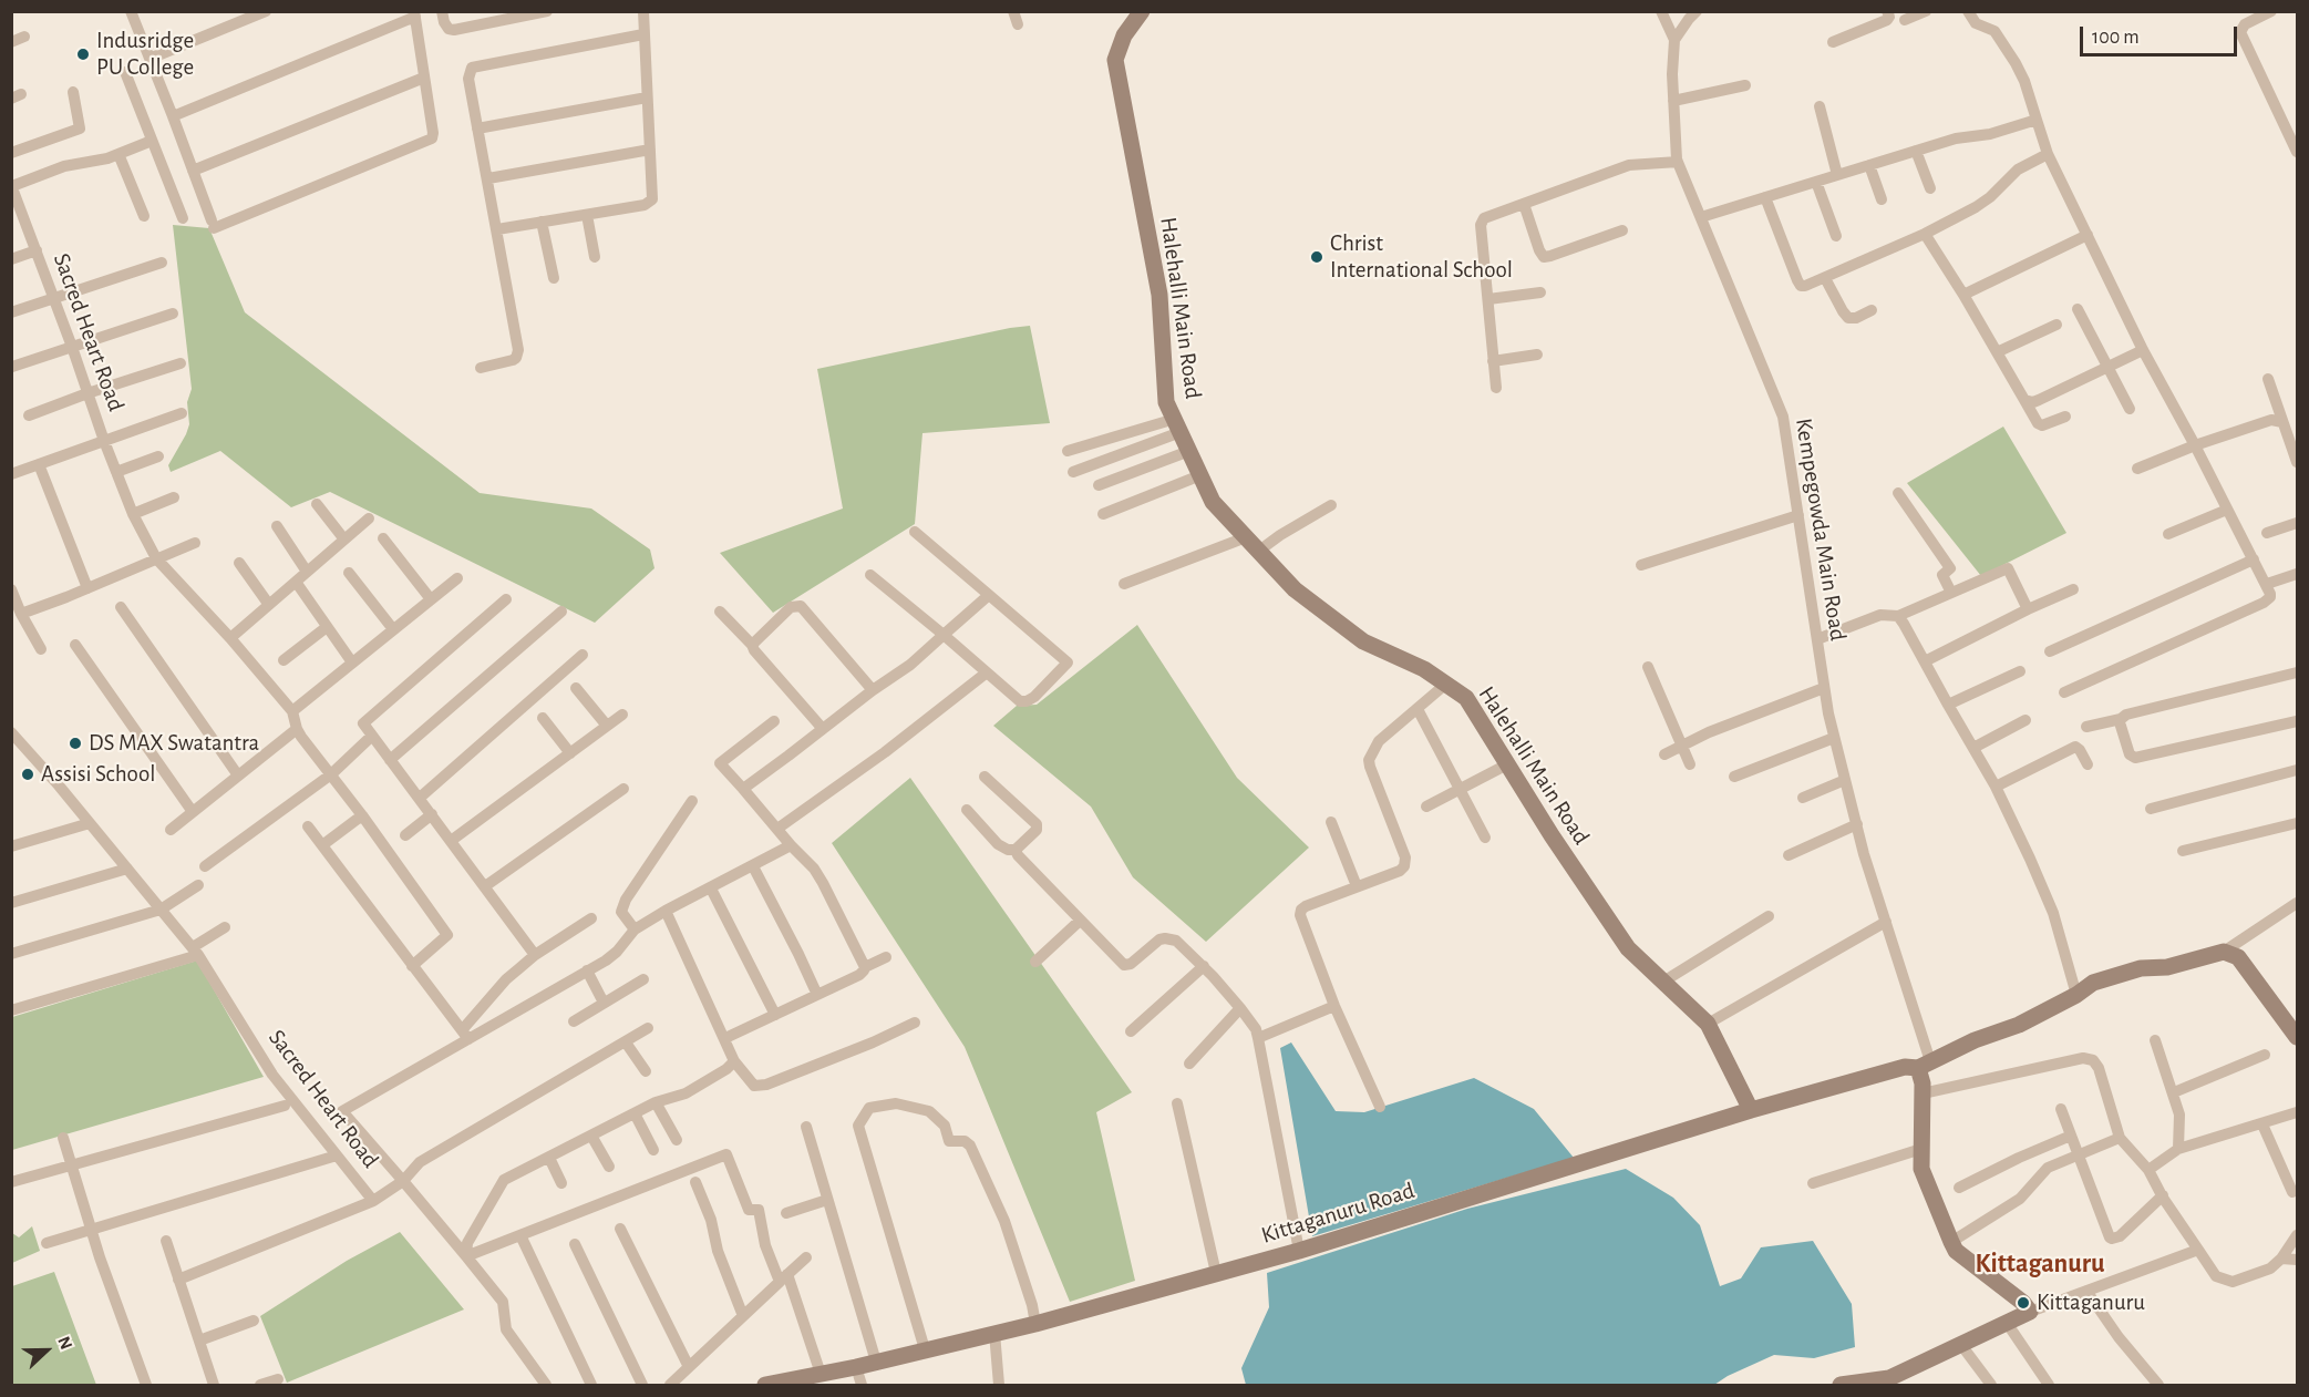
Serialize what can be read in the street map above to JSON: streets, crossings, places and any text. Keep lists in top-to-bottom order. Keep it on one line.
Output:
{"streets":{"street":["Halehalli Main Road","Sacred Heart Road","Kempegowda Main Road","Kittaganuru Road"]},"crossings":[["Halehalli Main Road","Kittaganuru Road"],["Kempegowda Main Road","Kittaganuru Road"]],"districts":["Kittaganuru"],"places":["Indusridge PU College","Christ International School","DS MAX Swatantra","Assisi School","Kittaganuru"],"scale_bar":"100 m","north":"right"}
